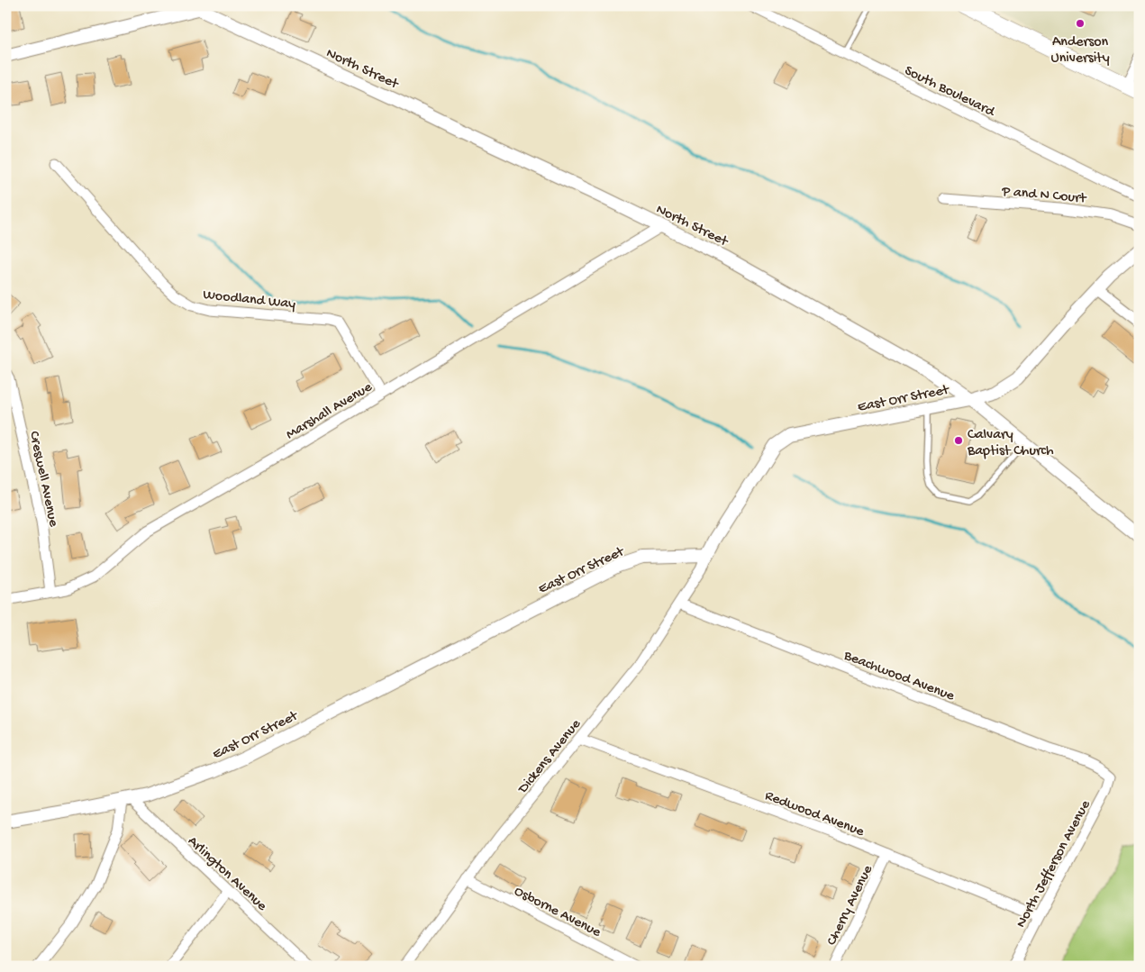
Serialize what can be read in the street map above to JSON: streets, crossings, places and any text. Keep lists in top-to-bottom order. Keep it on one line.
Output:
{"streets":{"street":["North Street","South Boulevard","P and N Court","Woodland Way","East Orr Street","Marshall Avenue","Creswell Avenue","Beachwood Avenue","Dickens Avenue","Redwood Avenue","North Jefferson Avenue","Arlington Avenue","Cherry Avenue","Osborne Avenue"]},"crossings":[["North Street","East Orr Street"],["North Street","Marshall Avenue"],["Woodland Way","Marshall Avenue"],["East Orr Street","Dickens Avenue"],["East Orr Street","Arlington Avenue"],["Marshall Avenue","Creswell Avenue"],["Beachwood Avenue","Dickens Avenue"],["Beachwood Avenue","North Jefferson Avenue"],["Dickens Avenue","Redwood Avenue"],["Dickens Avenue","Osborne Avenue"],["Redwood Avenue","North Jefferson Avenue"],["Redwood Avenue","Cherry Avenue"]],"places":["Anderson University","Calvary Baptist Church"]}
